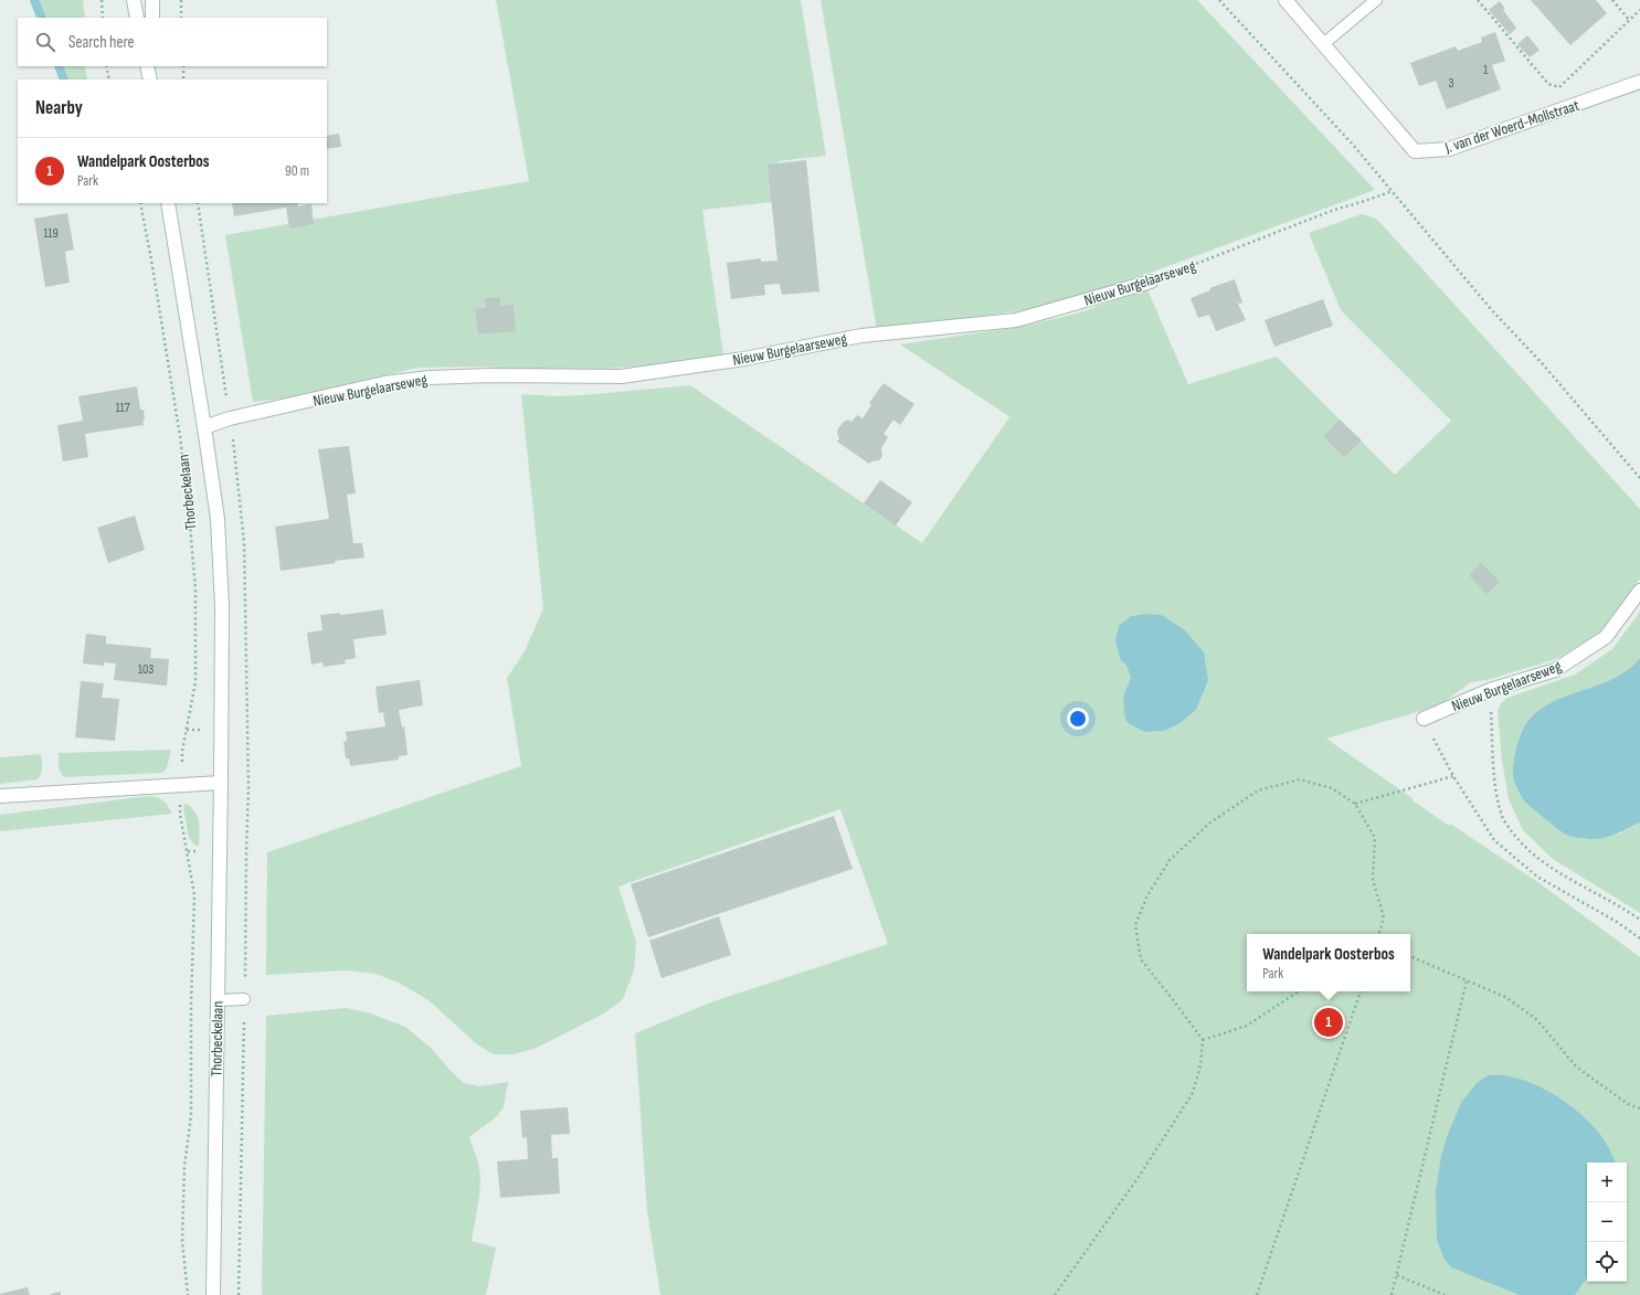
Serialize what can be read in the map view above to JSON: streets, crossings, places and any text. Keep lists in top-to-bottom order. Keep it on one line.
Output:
{"streets":{"street":["J. van der Woerd-Mollstraat","Nieuw Burgelaarseweg","Thorbeckelaan"]},"crossings":[["Nieuw Burgelaarseweg","Thorbeckelaan"]],"house_numbers":["1","3","119","117","103"],"page":{"search":"Search here","heading":"Nearby","list":[{"mark":"1","name":"Wandelpark Oosterbos","note":"Park","value":"90 m"}],"popup":["Wandelpark Oosterbos","Park"],"pins":"1","map_buttons":["+","−"]}}
